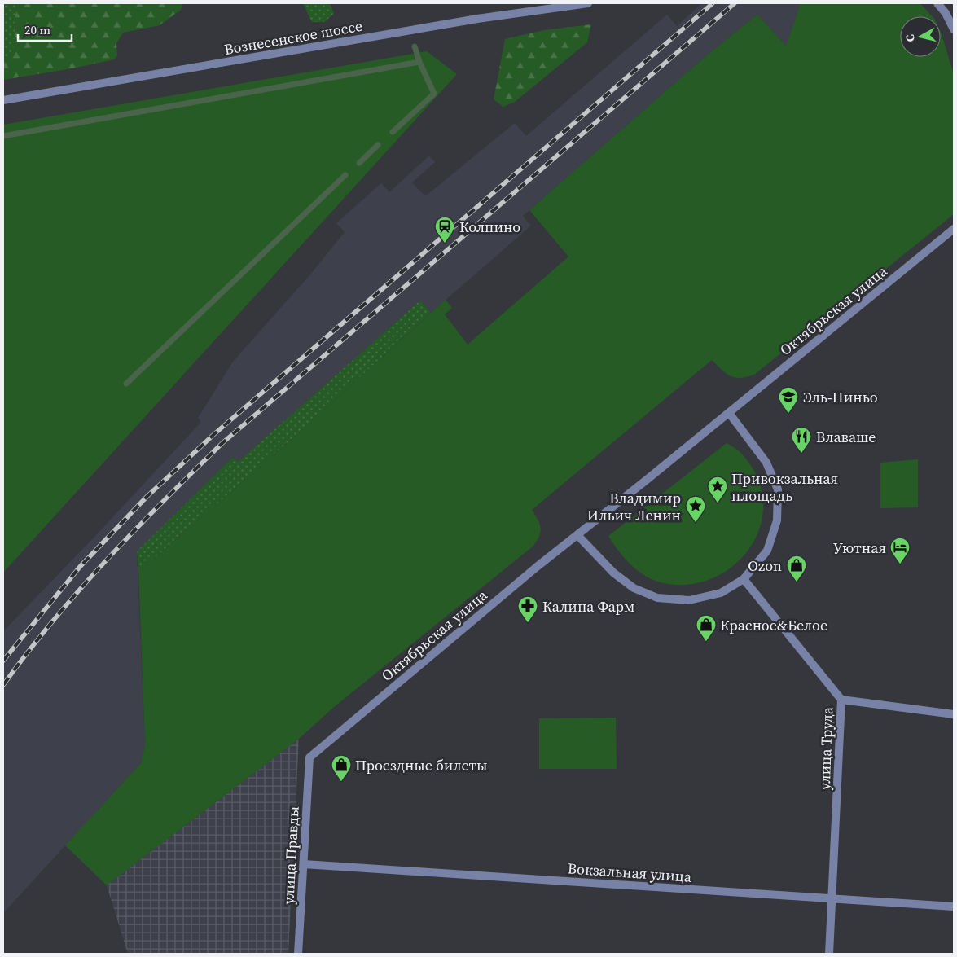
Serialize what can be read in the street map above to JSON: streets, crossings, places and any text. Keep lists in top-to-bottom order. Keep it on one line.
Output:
{"streets":{"street":["Вознесенское шоссе","Октябрьская улица","улица Труда","улица Правды","Вокзальная улица"]},"crossings":[["Октябрьская улица","улица Правды"],["улица Труда","Вокзальная улица"],["улица Правды","Вокзальная улица"]],"places":{"station":["Колпино"],"school or university":["Эль-Ниньо"],"restaurant":["Влаваше"],"place":["Привокзальная площадь","Владимир Ильич Ленин"],"hotel":["Уютная"],"shop":["Ozon","Красное&Белое","Проездные билеты"],"pharmacy":["Калина Фарм"]},"scale_bar":"20 m","north":"left"}
